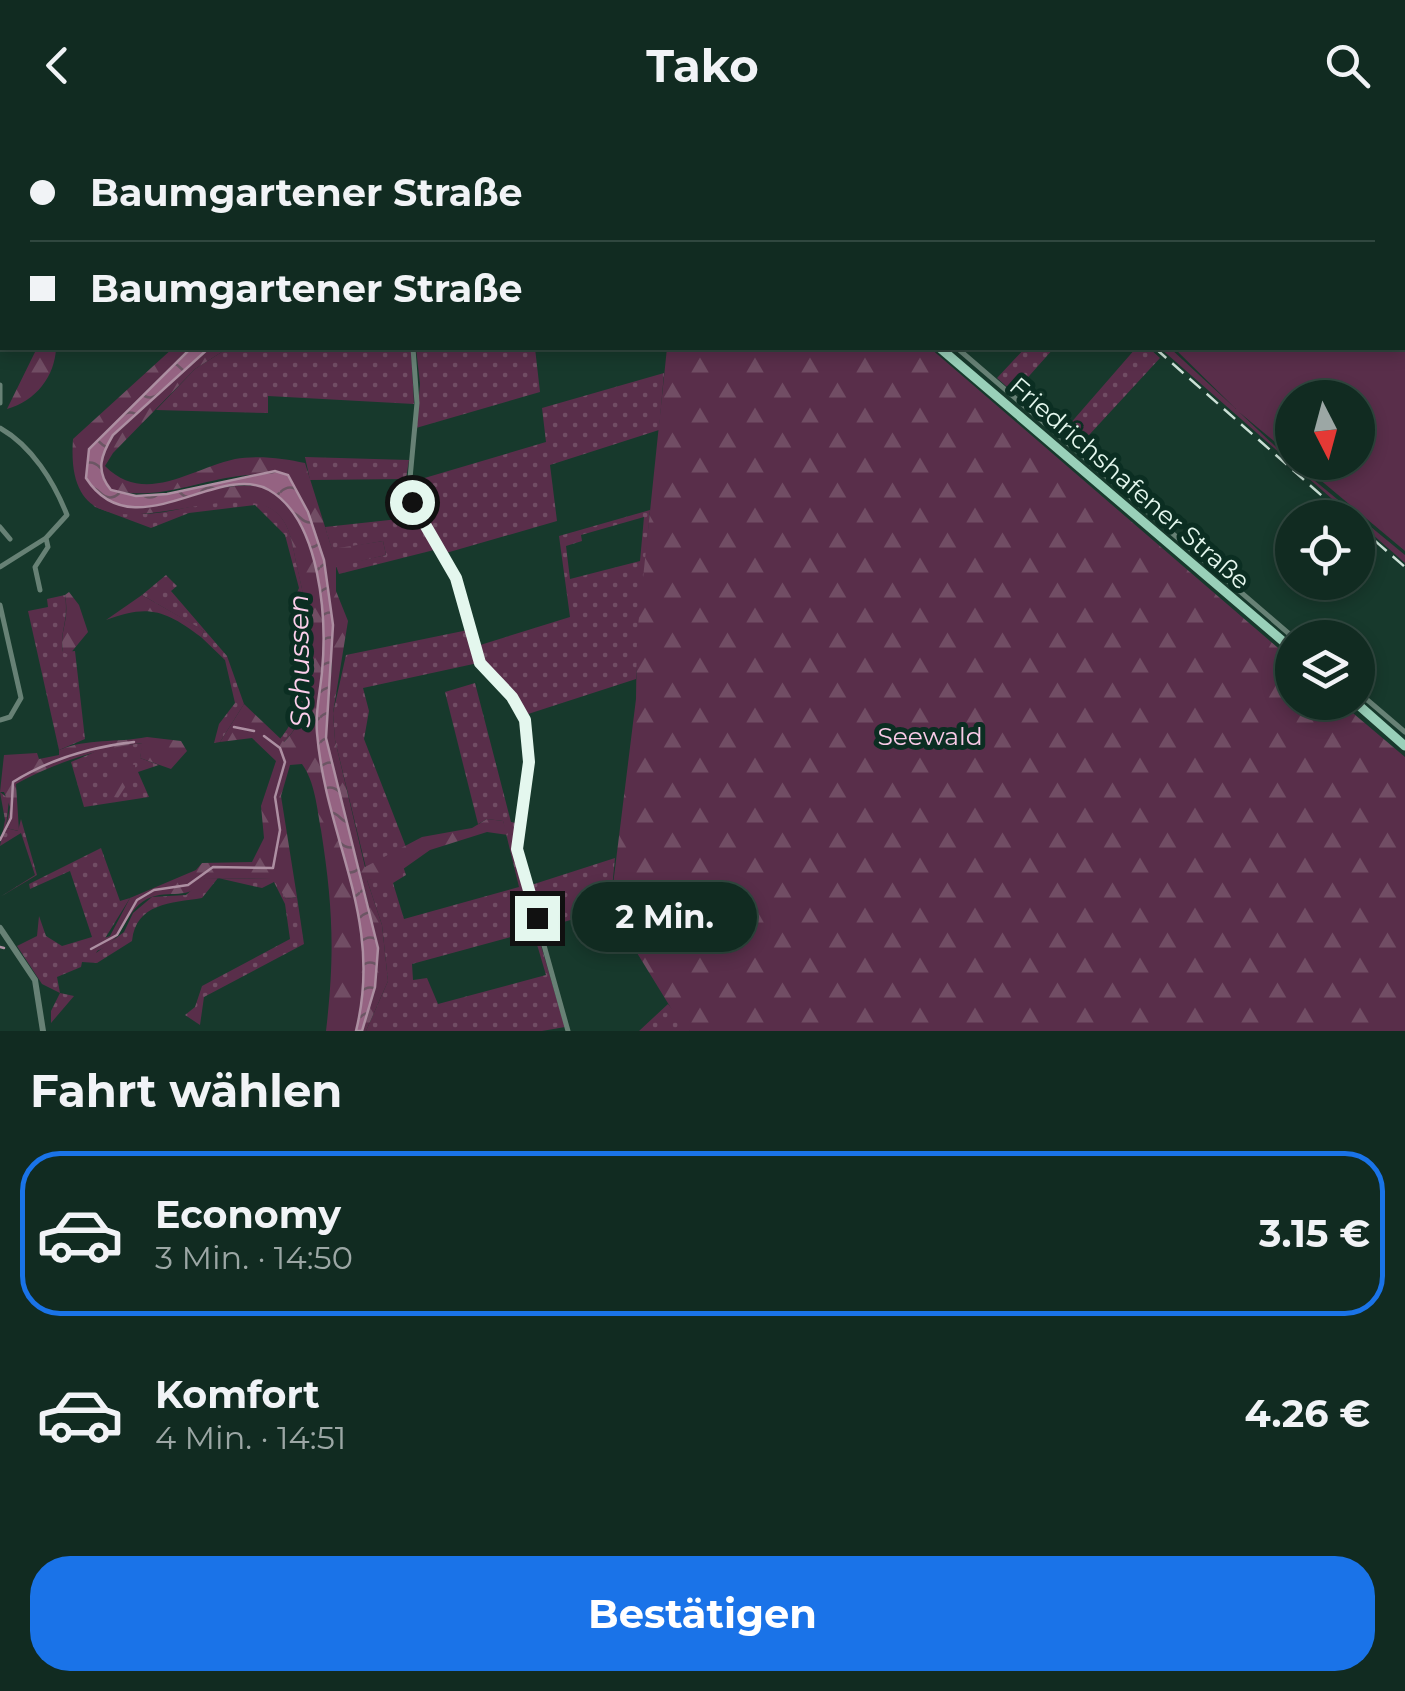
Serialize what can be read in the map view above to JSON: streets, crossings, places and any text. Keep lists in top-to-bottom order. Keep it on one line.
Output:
{"streets":{"main road":["Friedrichshafener Straße"]},"water":["Schussen"],"parks":["Seewald"],"north":"bottom","page":{"header":"Tako","banner":["Baumgartener Straße","Baumgartener Straße"],"bubble":"2 Min.","heading":"Fahrt wählen","list":[{"name":"Economy","note":"3 Min. · 14:50","value":"3.15 €"},{"name":"Komfort","note":"4 Min. · 14:51","value":"4.26 €"}],"buttons":"Bestätigen"}}
